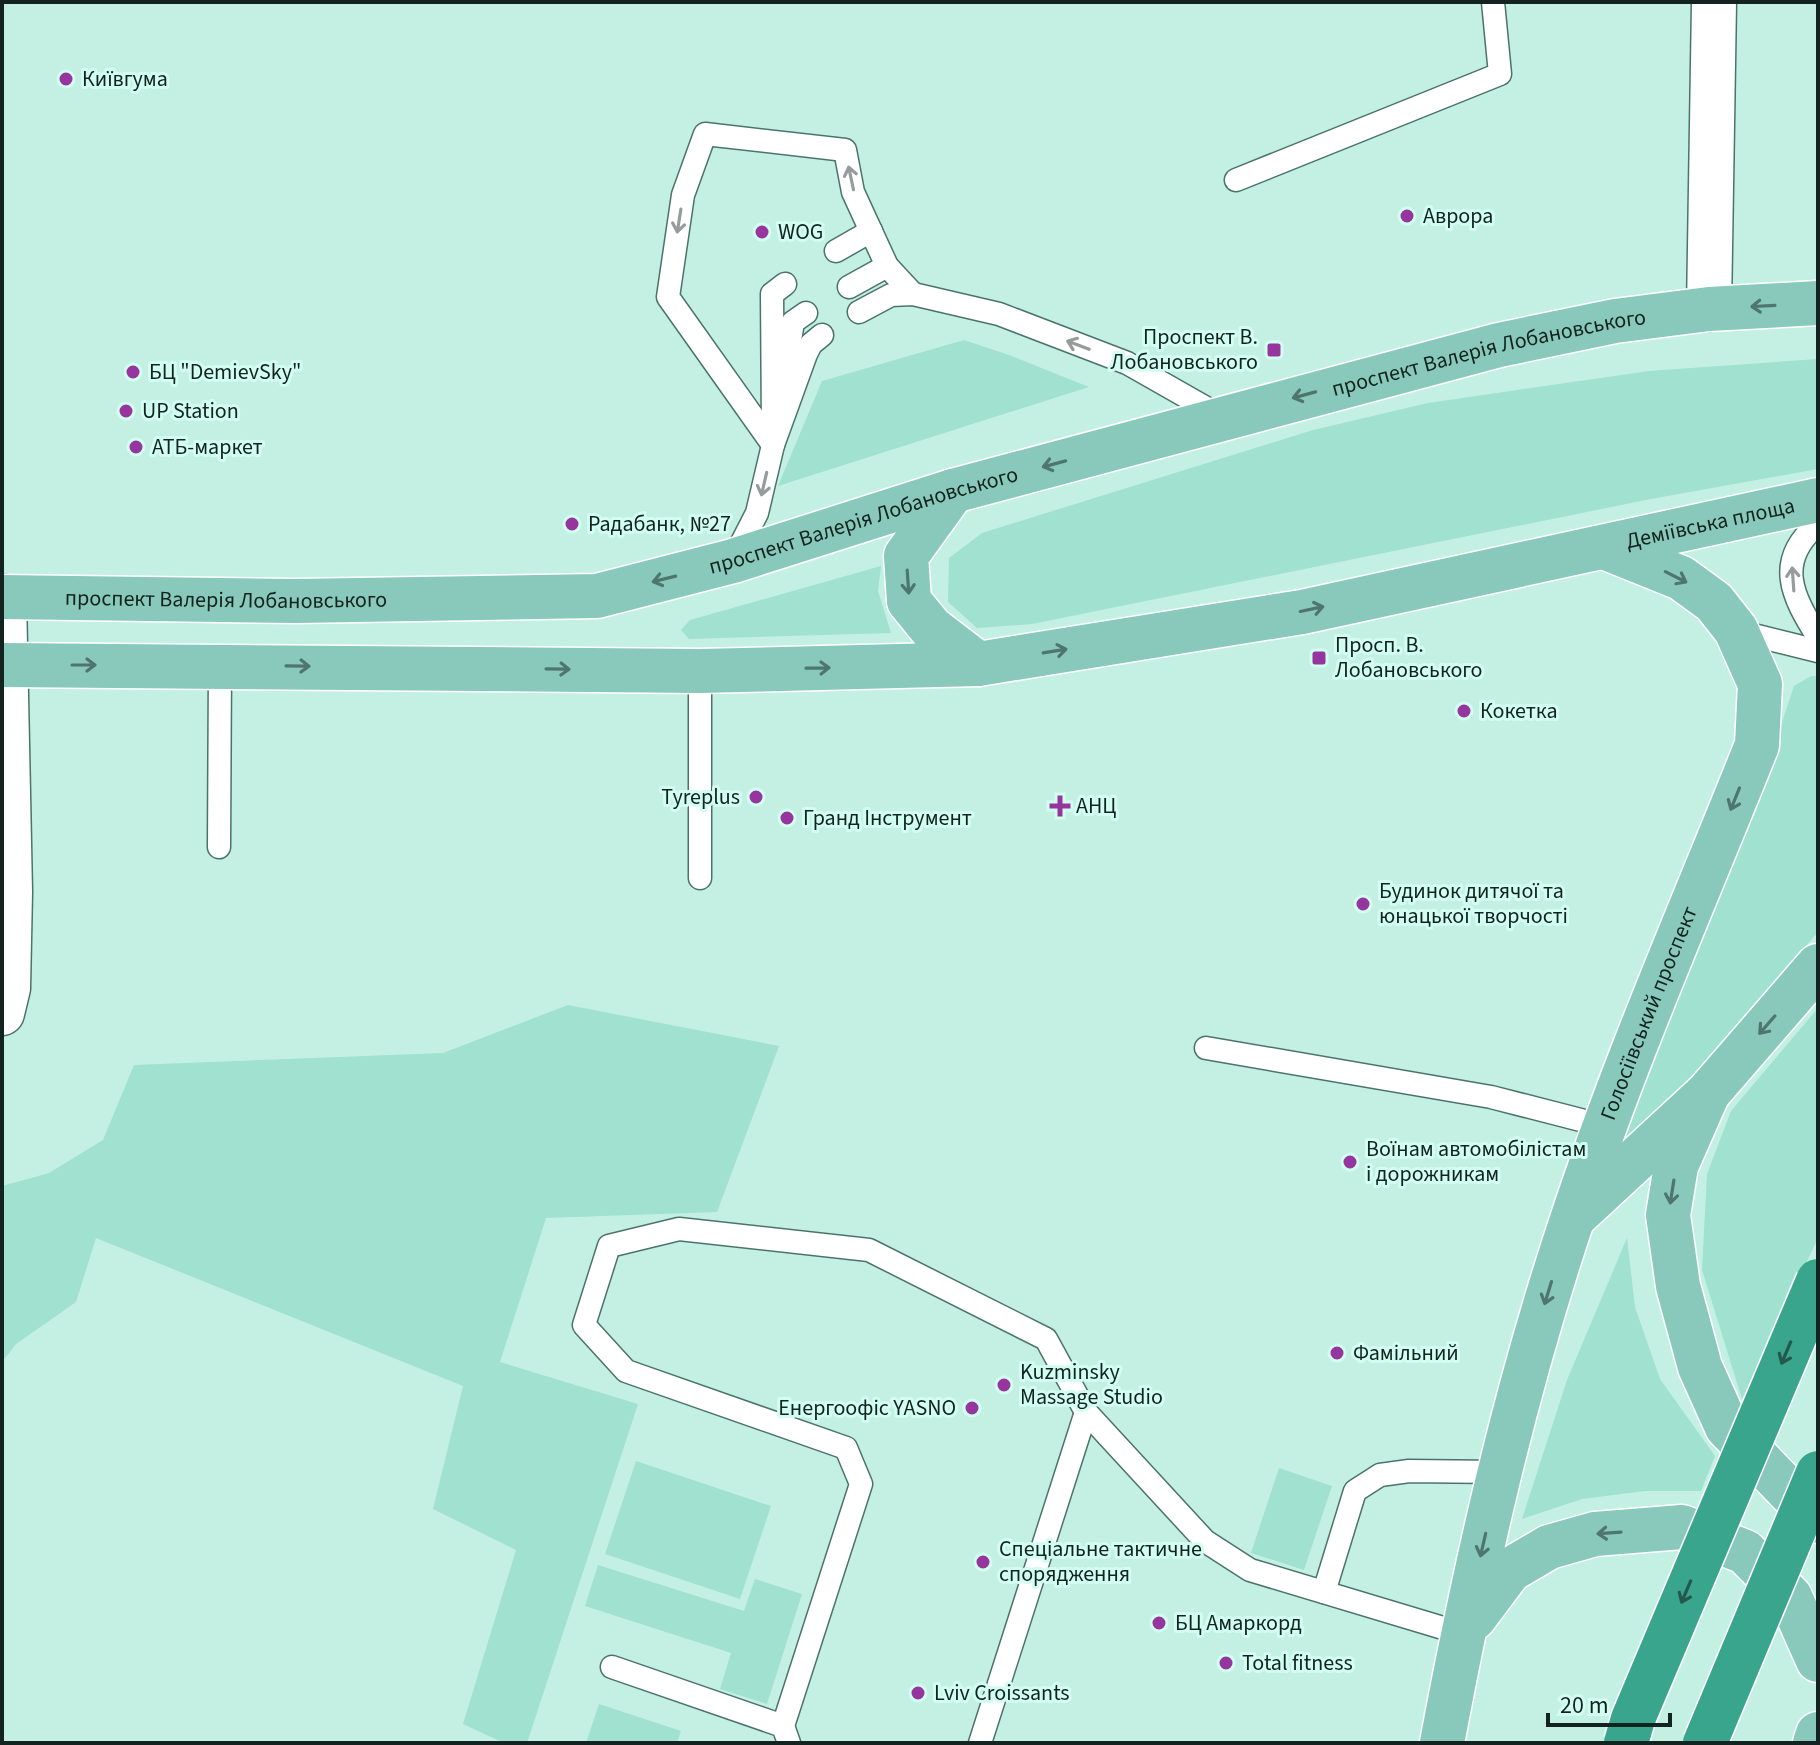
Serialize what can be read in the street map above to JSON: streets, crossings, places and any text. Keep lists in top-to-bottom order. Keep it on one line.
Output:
{"streets":{"main road":["проспект Валерія Лобановського","Деміївська площа","Голосіївський проспект"]},"crossings":[["Деміївська площа","Голосіївський проспект"]],"one_way":["Голосіївський проспект"],"places":{"other":["Київгума","Аврора","WOG","БЦ \"DemievSky\"","UP Station","АТБ-маркет","Радабанк, №27","Кокетка","Tyreplus","Гранд Інструмент","Будинок дитячої та юнацької творчості","Воїнам автомобілістам і дорожникам","Фамільний","Kuzminsky Massage Studio","Енергоофіс YASNO","Спеціальне тактичне спорядження","БЦ Амаркорд","Total fitness","Lviv Croissants"],"transit":["Проспект В. Лобановського","Просп. В. Лобановського"],"health":["АНЦ"]},"scale_bar":"20 m"}
